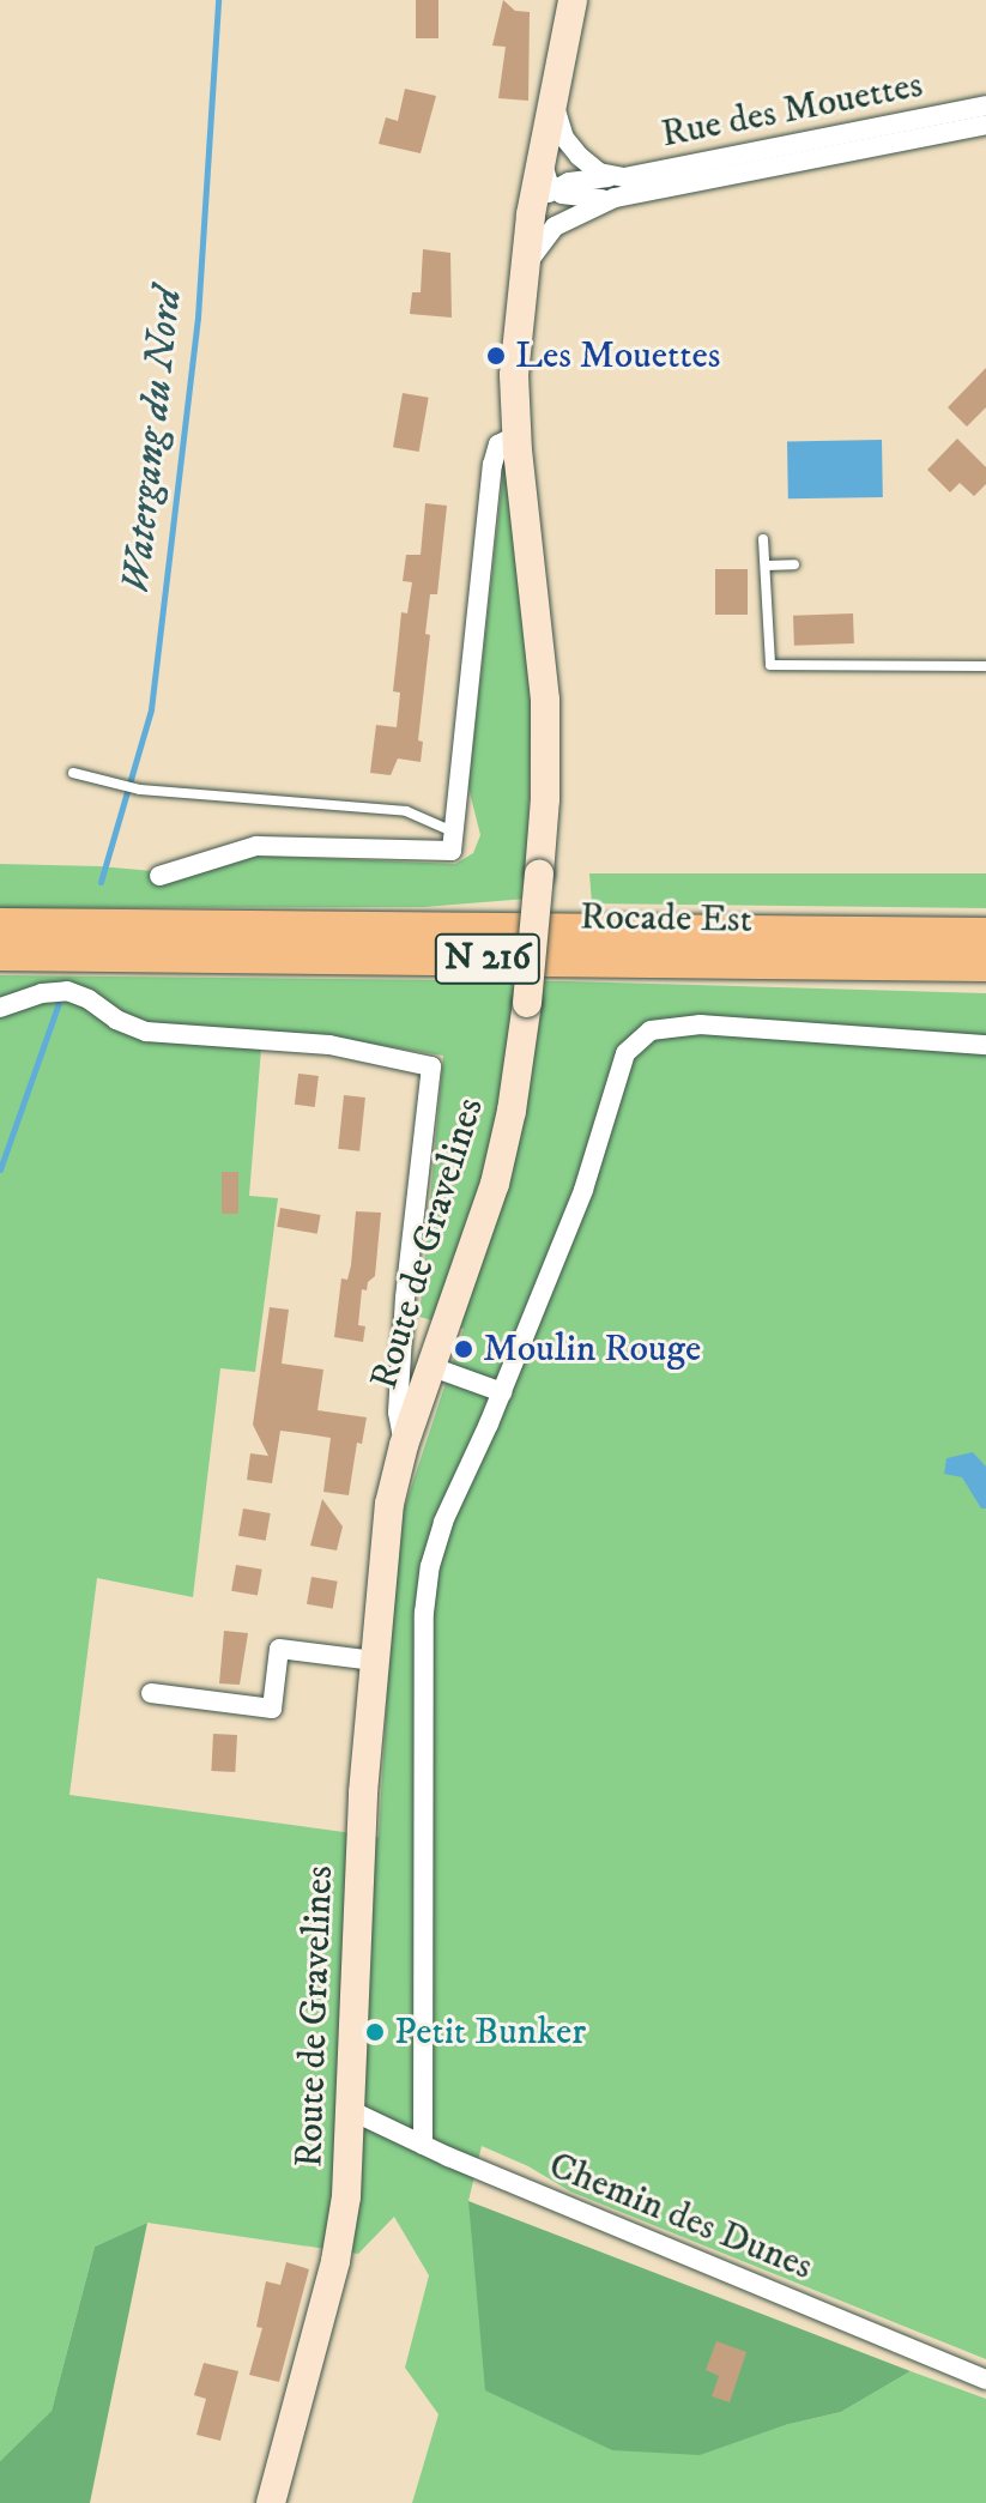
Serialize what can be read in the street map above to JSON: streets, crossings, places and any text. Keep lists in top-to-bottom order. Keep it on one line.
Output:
{"streets":{"highway":["Rocade Est","N 216"],"main road":["Route de Gravelines"],"street":["Rue des Mouettes","Chemin des Dunes"]},"crossings":[["Rue des Mouettes","Route de Gravelines"],["Route de Gravelines","Chemin des Dunes"]],"water":["Watergang du Nord"],"places":["Les Mouettes","Moulin Rouge","Petit Bunker"]}
